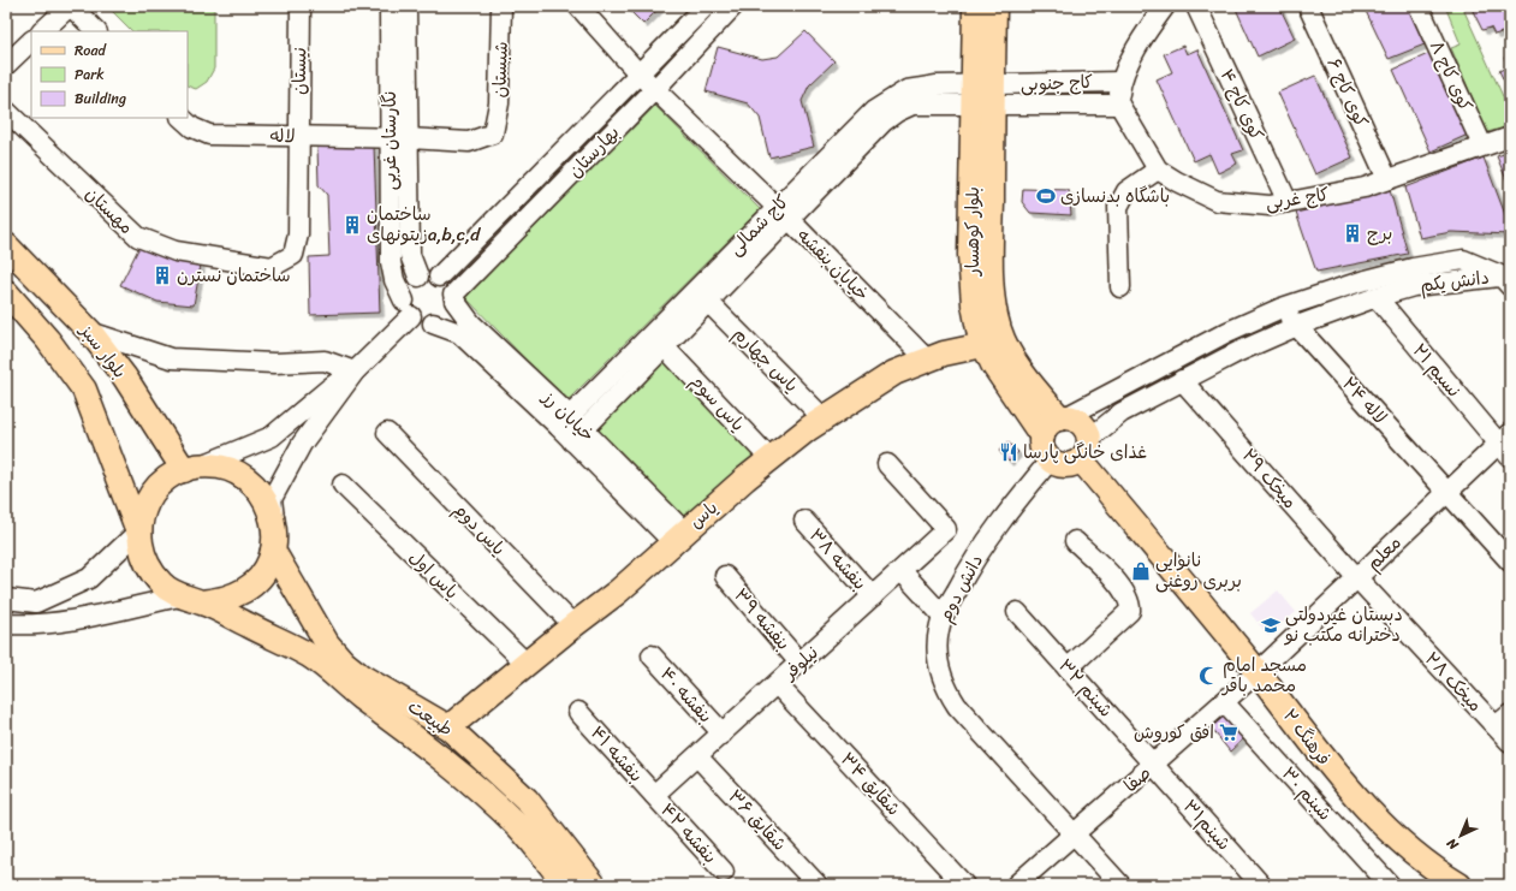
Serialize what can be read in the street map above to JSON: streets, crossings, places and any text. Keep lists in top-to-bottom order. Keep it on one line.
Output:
{"streets":{"main road":["بلوار کوهسار","بلوار سبز","یاس","طبیعت","فرهنگ ۲"],"street":["شبستان","نیستان","کوی کاج ۸","کاج جنوبی","کوی کاج ۶","کوی کاج ۴","لاله","نگارستان غربی","بهارستان","کاج غربی","مهستان","کاج شمالی","خیابان بنفشه","دانش یکم","یاس چهارم","نسیم ۲۱","لاله ۲۴","یاس سوم","خیابان رز","میخک ۲۹","یاس دوم","معلم","بنفشه ۳۸","یاس اول","دانش دوم","بنفشه ۳۹","نیلوفر","میخک ۲۸","شبنم ۳۲","بنفشه ۴۰","بنفشه ۴۱","صفا","شقایق ۳۴","شبنم ۳۰","شقایق ۳۶","شبنم۳۱","بنفشه ۴۲"]},"crossings":[["شبستان","لاله"],["نیستان","لاله"],["نیستان","مهستان"],["کوی کاج ۸","کاج غربی"],["کاج جنوبی","کاج غربی"],["کاج جنوبی","کاج شمالی"],["کاج جنوبی","بلوار کوهسار"],["کوی کاج ۶","کاج غربی"],["کوی کاج ۴","کاج غربی"],["لاله","نگارستان غربی"],["نگارستان غربی","بهارستان"],["نگارستان غربی","خیابان رز"],["بهارستان","خیابان بنفشه"],["بهارستان","خیابان رز"],["کاج شمالی","بلوار کوهسار"],["کاج شمالی","خیابان بنفشه"],["کاج شمالی","یاس چهارم"],["کاج شمالی","یاس سوم"],["کاج شمالی","خیابان رز"],["بلوار کوهسار","دانش یکم"],["بلوار کوهسار","یاس"],["بلوار کوهسار","دانش دوم"],["بلوار کوهسار","فرهنگ ۲"],["خیابان بنفشه","یاس"],["دانش یکم","نسیم ۲۱"],["دانش یکم","لاله ۲۴"],["دانش یکم","میخک ۲۹"],["دانش یکم","دانش دوم"],["دانش یکم","فرهنگ ۲"],["بلوار سبز","طبیعت"],["یاس چهارم","یاس"],["نسیم ۲۱","معلم"],["لاله ۲۴","معلم"],["یاس سوم","یاس"],["خیابان رز","یاس"],["میخک ۲۹","معلم"],["میخک ۲۹","میخک ۲۸"],["یاس","یاس دوم"],["یاس","یاس اول"],["یاس","طبیعت"],["معلم","میخک ۲۸"],["معلم","فرهنگ ۲"],["معلم","صفا"],["بنفشه ۳۸","نیلوفر"],["دانش دوم","فرهنگ ۲"],["دانش دوم","صفا"],["بنفشه ۳۹","نیلوفر"],["نیلوفر","بنفشه ۴۰"],["نیلوفر","بنفشه ۴۱"],["نیلوفر","شقایق ۳۴"],["نیلوفر","شقایق ۳۶"],["نیلوفر","بنفشه ۴۲"],["شبنم ۳۲","صفا"],["شبنم ۳۲","شبنم۳۱"],["فرهنگ ۲","صفا"],["بنفشه ۴۱","بنفشه ۴۲"],["صفا","شبنم ۳۰"],["صفا","شبنم۳۱"]],"places":{"sports":["باشگاه بدنسازی"],"building":["ساختمان زیتونهایa,b,c,d","برج","ساختمان نسترن"],"restaurant":["غذای خانگی پارسا"],"shop":["نانوایی بربری روغنی"],"school or university":["دبستان غیردولتی دخترانه مکتب نو"],"mosque":["مسجد امام محمد باقر"],"supermarket":["افق کوروش"]},"legend":["Road","Park","Building"],"north":"bottom left"}
